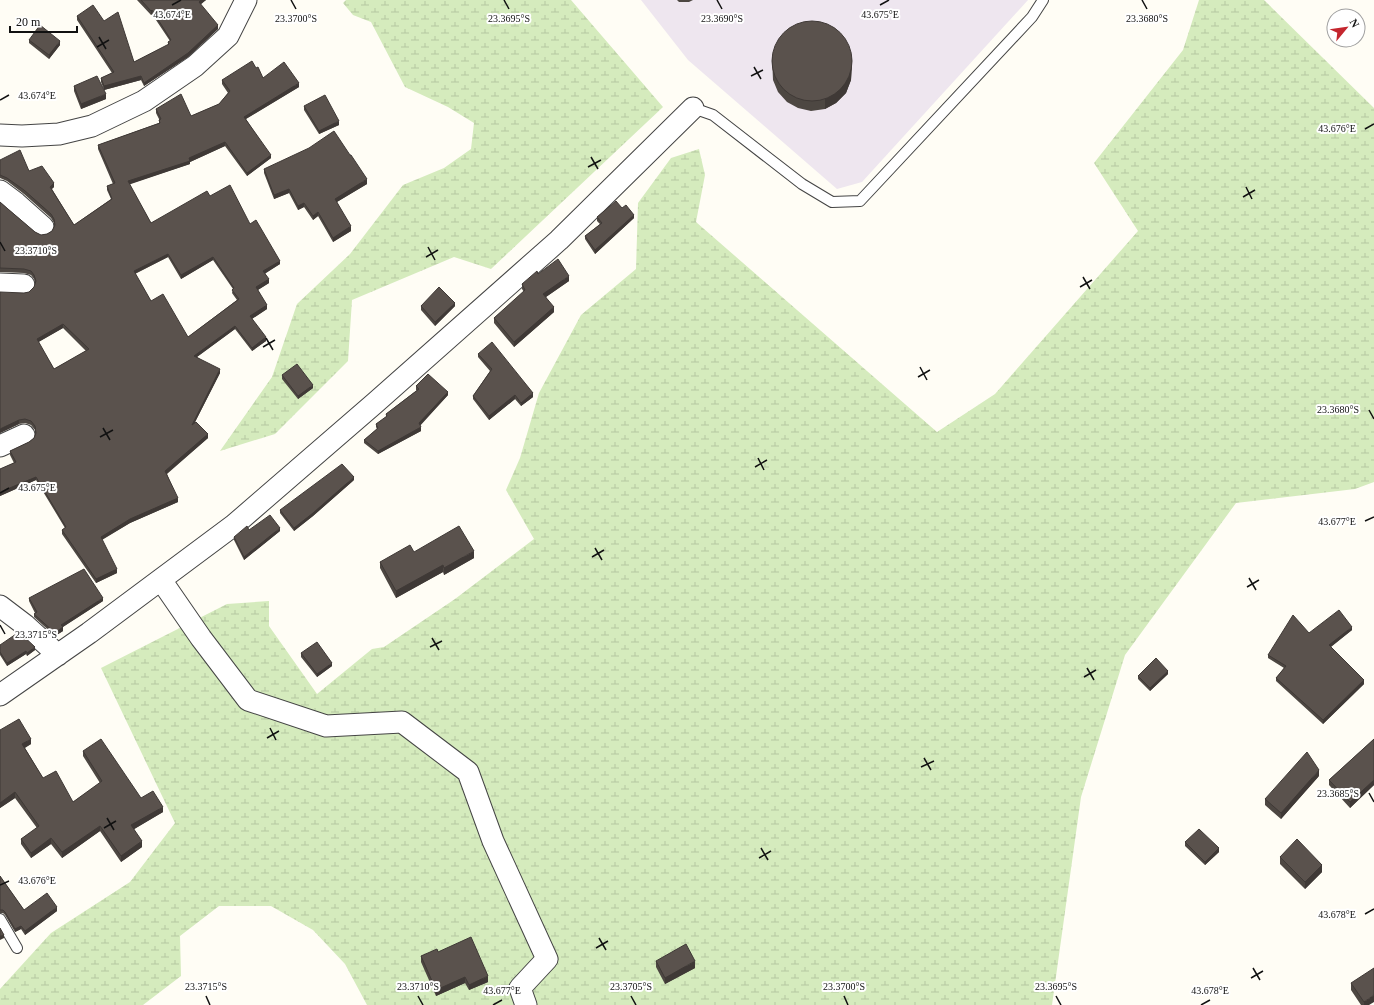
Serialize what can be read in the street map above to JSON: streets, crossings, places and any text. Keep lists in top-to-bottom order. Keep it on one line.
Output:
{"scale_bar":"20 m","north":"top right","coordinates":["43.674°E","43.675°E","23.3700°S","23.3695°S","23.3690°S","23.3680°S","43.676°E","23.3710°S","43.677°E","23.3715°S","23.3685°S","43.678°E","23.3705°S"]}
